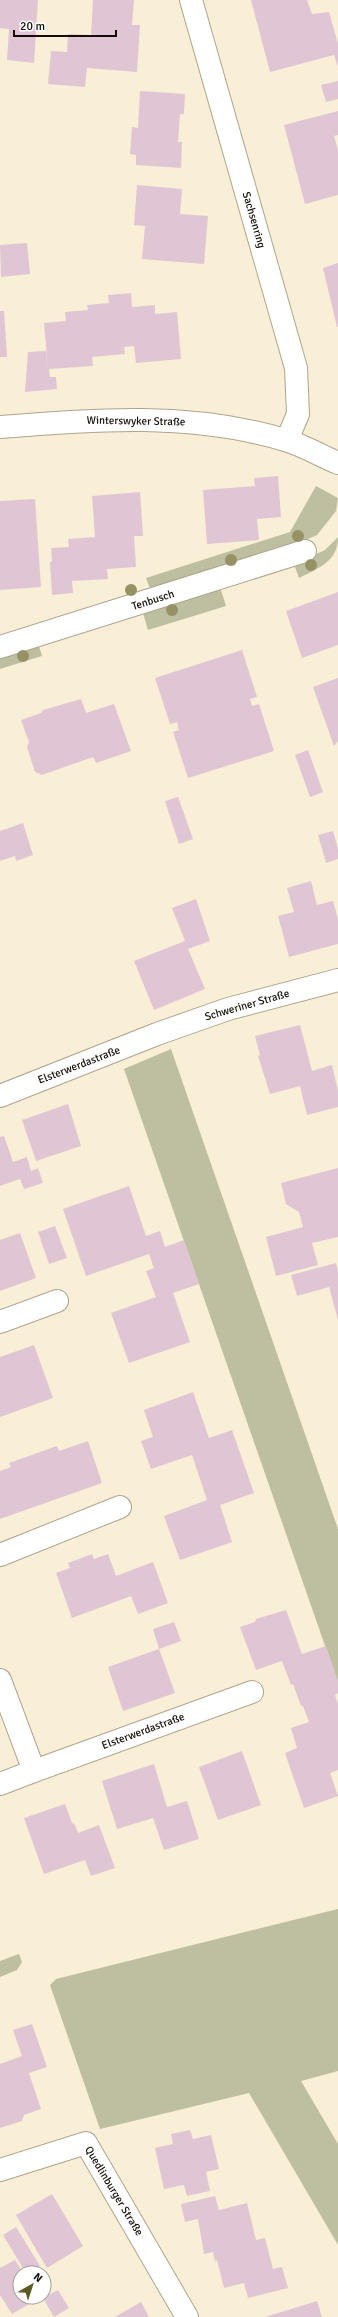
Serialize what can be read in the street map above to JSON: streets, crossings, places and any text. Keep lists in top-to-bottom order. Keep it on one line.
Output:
{"streets":{"street":["Sachsenring","Winterswyker Straße","Tenbusch","Schweriner Straße","Elsterwerdastraße","Quedlinburger Straße"]},"crossings":[["Sachsenring","Winterswyker Straße"],["Schweriner Straße","Elsterwerdastraße"]],"scale_bar":"20 m","north":"top right"}
